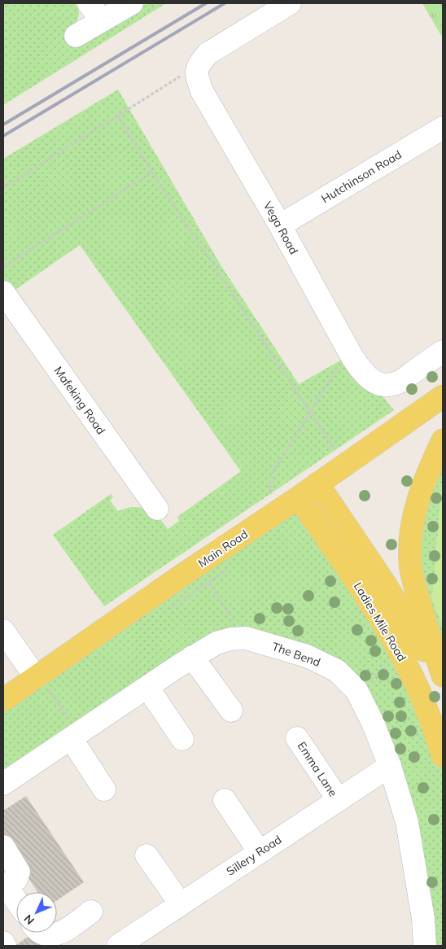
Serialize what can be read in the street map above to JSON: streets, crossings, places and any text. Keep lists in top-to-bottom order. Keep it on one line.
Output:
{"streets":{"main road":["Main Road","Ladies Mile Road"],"street":["Hutchinson Road","Vega Road","Mafeking Road","The Bend","Emma Lane","Sillery Road"]},"crossings":[["Hutchinson Road","Vega Road"],["Main Road","Ladies Mile Road"],["The Bend","Sillery Road"],["Emma Lane","Sillery Road"]],"north":"bottom left"}
